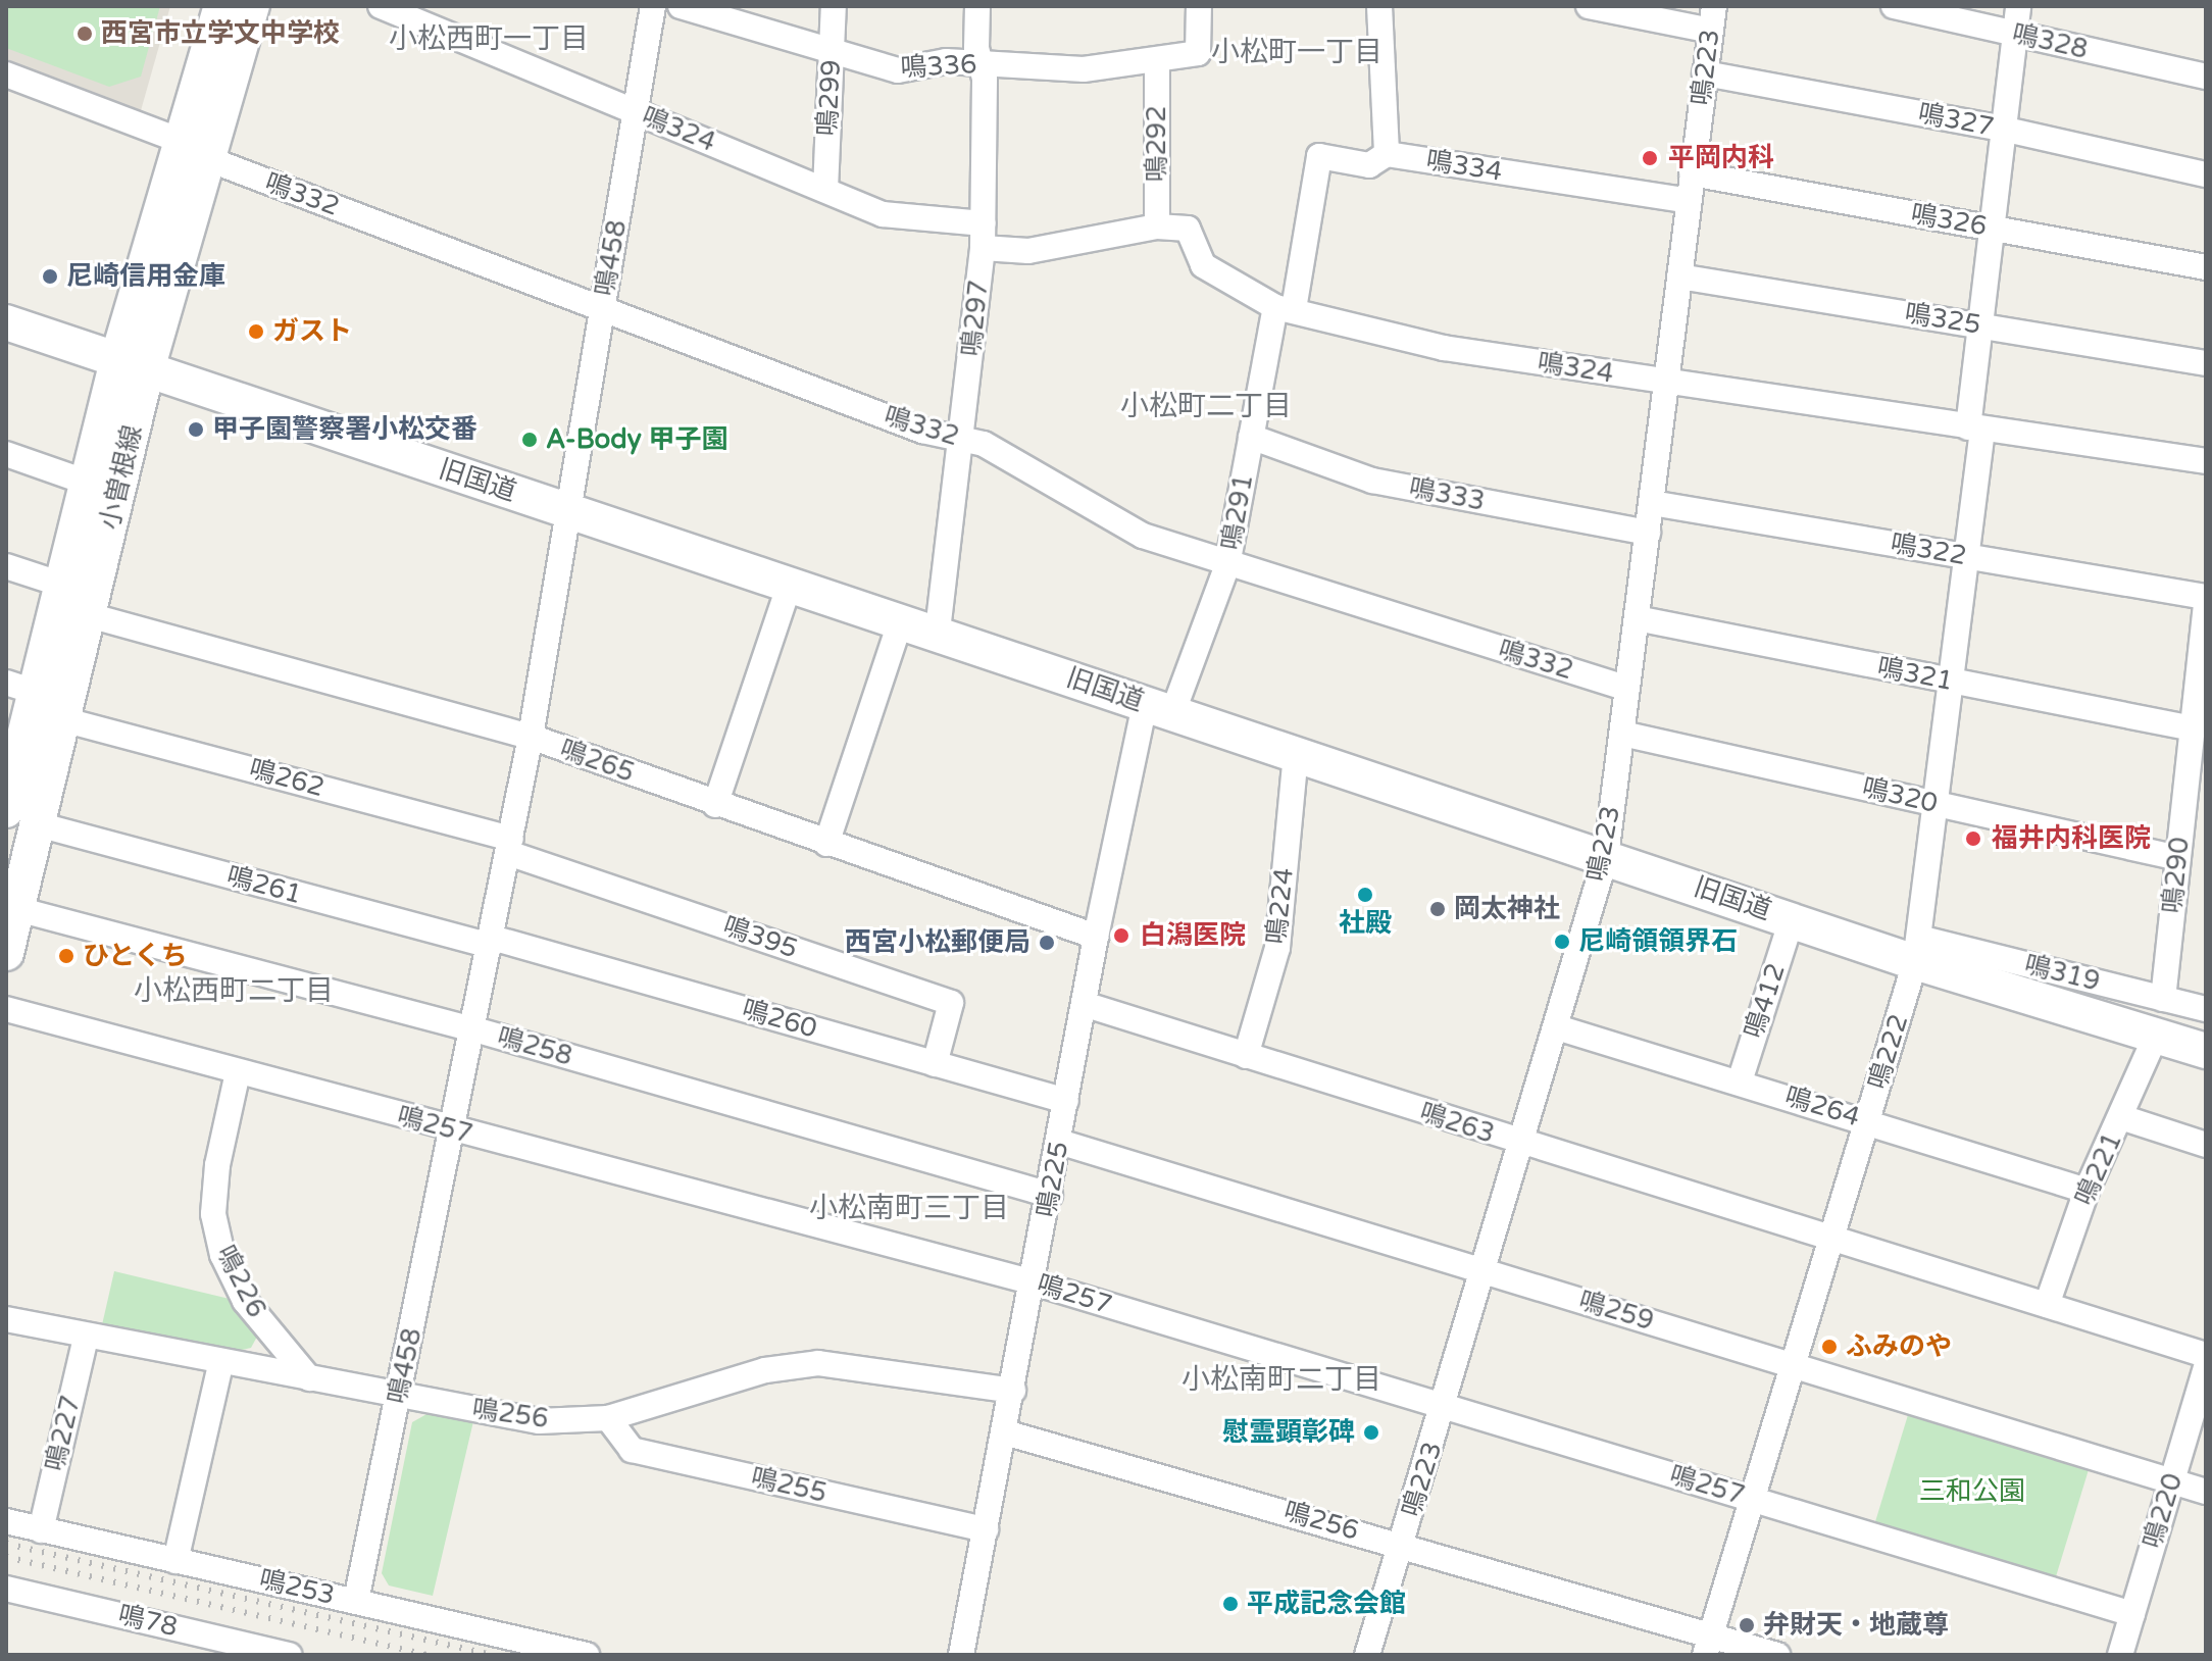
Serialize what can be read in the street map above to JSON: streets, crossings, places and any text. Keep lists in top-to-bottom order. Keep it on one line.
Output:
{"streets":{"street":["鳴328","鳴336","鳴223","鳴299","鳴327","鳴324","鳴292","鳴334","鳴332","鳴326","鳴458","鳴297","鳴325","小曽根線","旧国道","鳴333","鳴291","鳴322","鳴321","鳴265","鳴262","鳴320","鳴290","鳴261","鳴224","鳴395","鳴319","鳴412","鳴260","鳴258","鳴222","鳴264","鳴263","鳴257","鳴221","鳴225","鳴226","鳴259","鳴256","鳴227","鳴255","鳴220","鳴253","鳴78"]},"crossings":[["鳴328","鳴222"],["鳴336","鳴299"],["鳴336","鳴292"],["鳴336","鳴297"],["鳴223","鳴327"],["鳴223","鳴324"],["鳴223","鳴334"],["鳴223","鳴332"],["鳴223","鳴326"],["鳴223","鳴325"],["鳴223","旧国道"],["鳴223","鳴333"],["鳴223","鳴322"],["鳴223","鳴321"],["鳴223","鳴320"],["鳴223","鳴264"],["鳴223","鳴263"],["鳴223","鳴257"],["鳴223","鳴259"],["鳴223","鳴256"],["鳴299","鳴324"],["鳴327","鳴222"],["鳴324","鳴292"],["鳴324","鳴458"],["鳴324","鳴297"],["鳴324","鳴291"],["鳴324","鳴222"],["鳴334","鳴291"],["鳴332","鳴458"],["鳴332","鳴297"],["鳴332","小曽根線"],["鳴332","鳴291"],["鳴326","鳴222"],["鳴458","旧国道"],["鳴458","鳴265"],["鳴458","鳴262"],["鳴458","鳴261"],["鳴458","鳴395"],["鳴458","鳴260"],["鳴458","鳴258"],["鳴458","鳴257"],["鳴458","鳴256"],["鳴458","鳴253"],["鳴297","旧国道"],["鳴325","鳴222"],["小曽根線","旧国道"],["小曽根線","鳴265"],["小曽根線","鳴262"],["小曽根線","鳴261"],["小曽根線","鳴258"],["旧国道","鳴291"],["旧国道","鳴224"],["旧国道","鳴319"],["旧国道","鳴412"],["旧国道","鳴222"],["旧国道","鳴221"],["旧国道","鳴225"],["鳴333","鳴291"],["鳴291","鳴225"],["鳴322","鳴222"],["鳴321","鳴290"],["鳴321","鳴222"],["鳴265","鳴225"],["鳴262","鳴395"],["鳴320","鳴290"],["鳴320","鳴222"],["鳴290","鳴319"],["鳴261","鳴260"],["鳴224","鳴263"],["鳴395","鳴260"],["鳴319","鳴222"],["鳴412","鳴264"],["鳴260","鳴225"],["鳴258","鳴225"],["鳴222","鳴264"],["鳴222","鳴263"],["鳴222","鳴257"],["鳴222","鳴259"],["鳴222","鳴256"],["鳴264","鳴221"],["鳴263","鳴221"],["鳴263","鳴225"],["鳴257","鳴225"],["鳴257","鳴226"],["鳴257","鳴220"],["鳴225","鳴259"],["鳴225","鳴256"],["鳴225","鳴255"],["鳴226","鳴256"],["鳴259","鳴220"],["鳴256","鳴227"],["鳴256","鳴255"],["鳴227","鳴253"]],"districts":["小松西町一丁目","小松町一丁目","小松町二丁目","小松西町二丁目","小松南町三丁目","小松南町二丁目"],"parks":["三和公園"],"places":["西宮市立学文中学校","平岡内科","尼崎信用金庫","ガスト","甲子園警察署小松交番","A-Body 甲子園","福井内科医院","社殿","岡太神社","白潟医院","尼崎領領界石","西宮小松郵便局","ひとくち","ふみのや","慰霊顕彰碑","平成記念会館","弁財天・地蔵尊"]}
